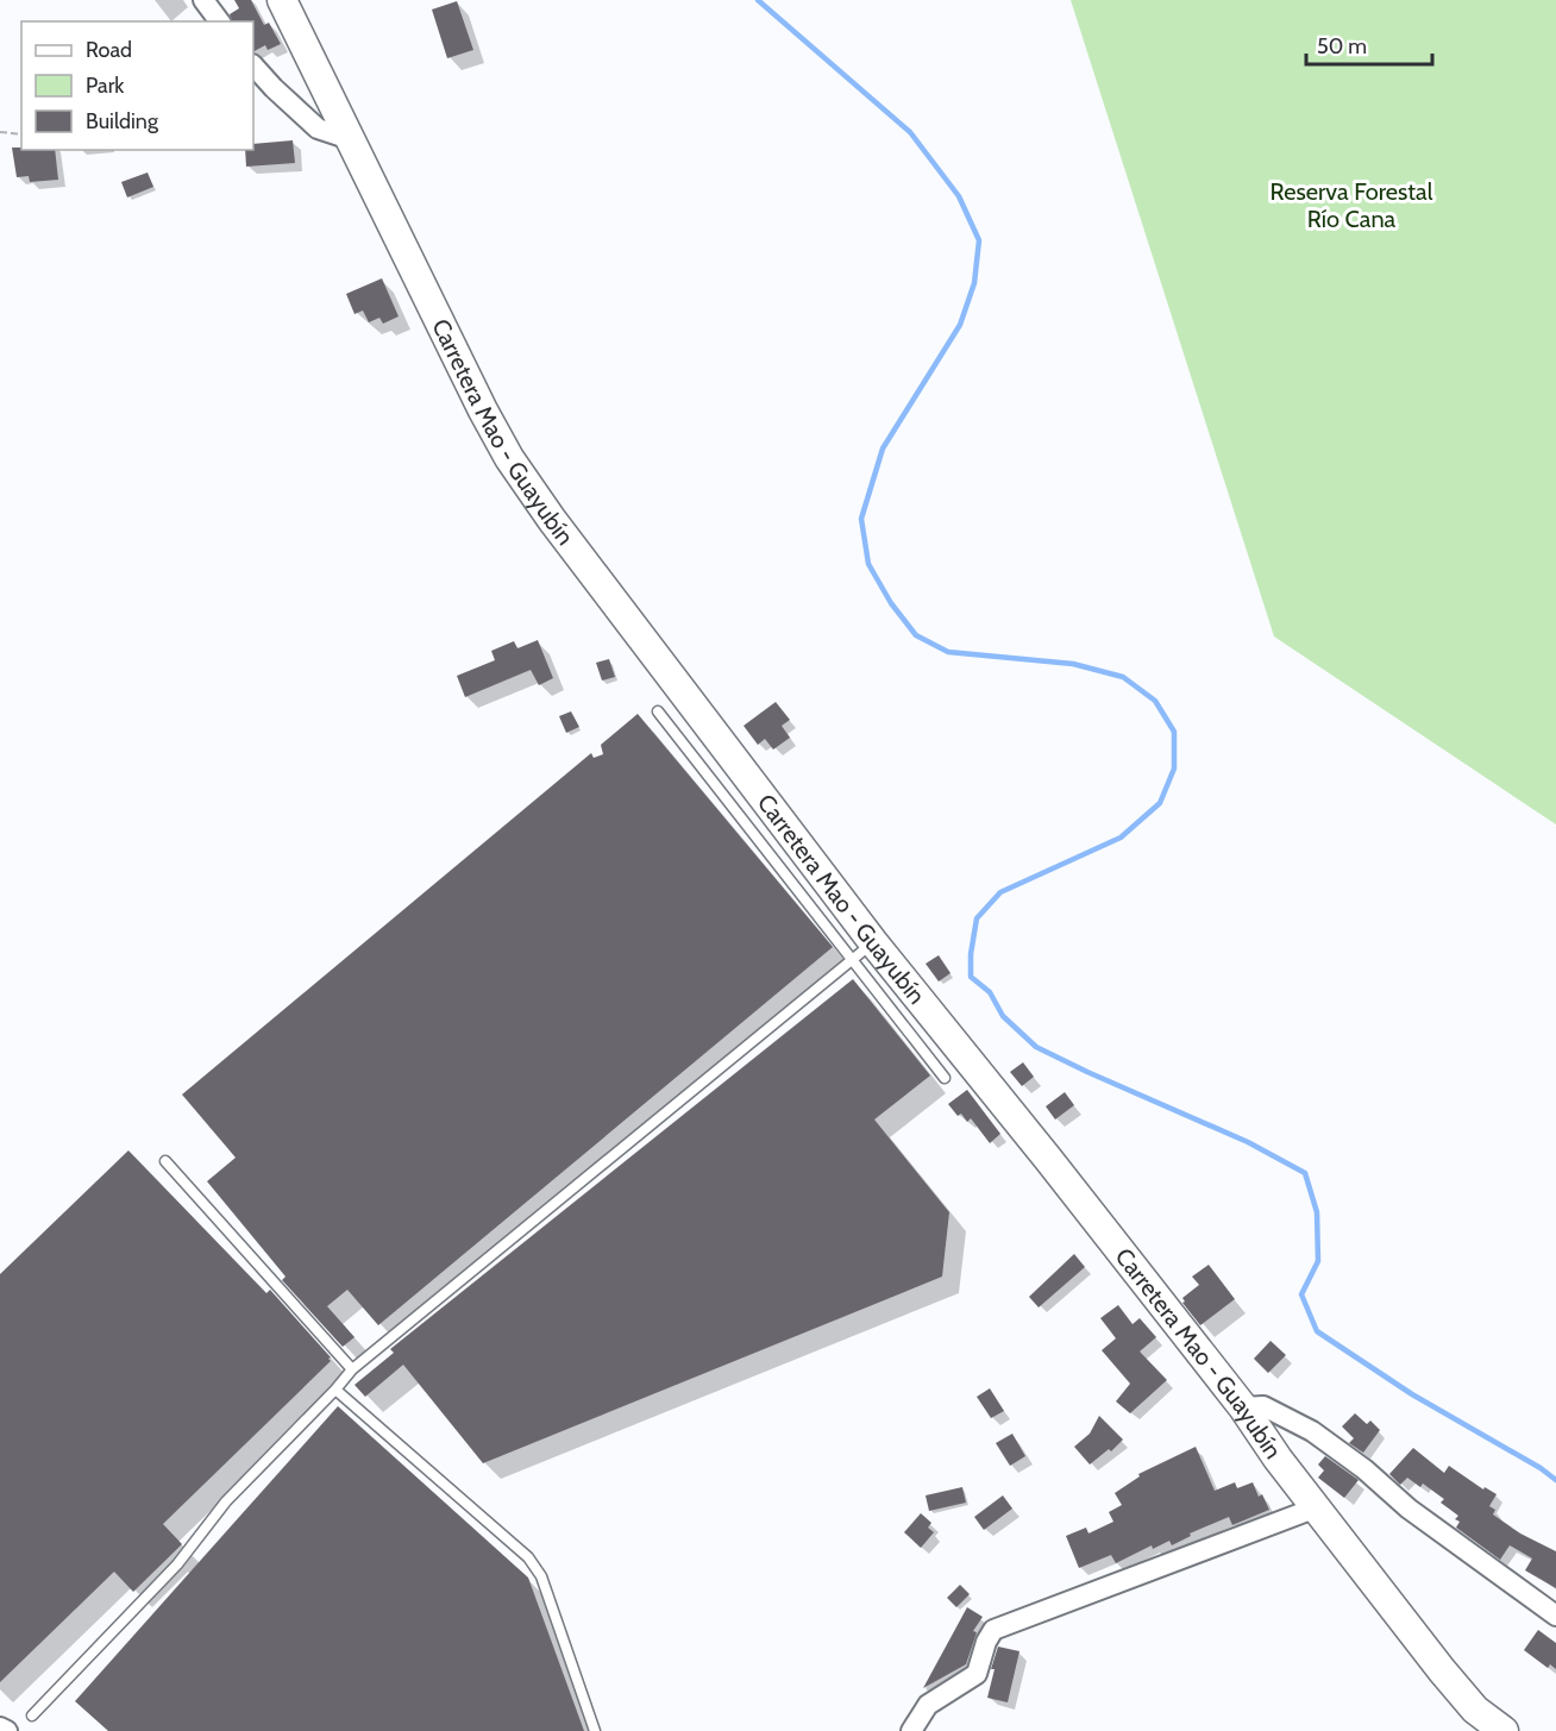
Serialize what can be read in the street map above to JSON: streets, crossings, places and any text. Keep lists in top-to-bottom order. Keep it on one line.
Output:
{"streets":{"main road":["Carretera Mao - Guayubín"]},"parks":["Reserva Forestal Río Cana"],"legend":["Road","Park","Building"],"scale_bar":"50 m"}
